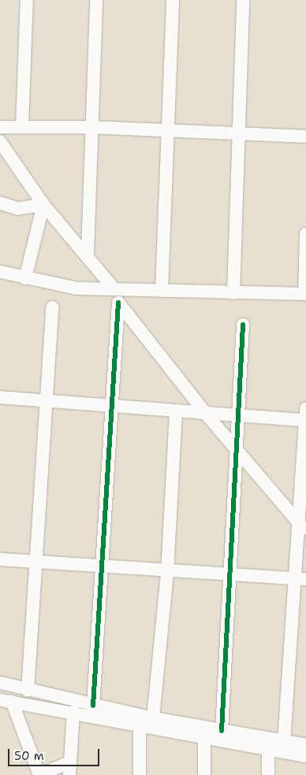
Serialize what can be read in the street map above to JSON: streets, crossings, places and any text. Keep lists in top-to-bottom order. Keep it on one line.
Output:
{"scale_bar":"50 m"}
